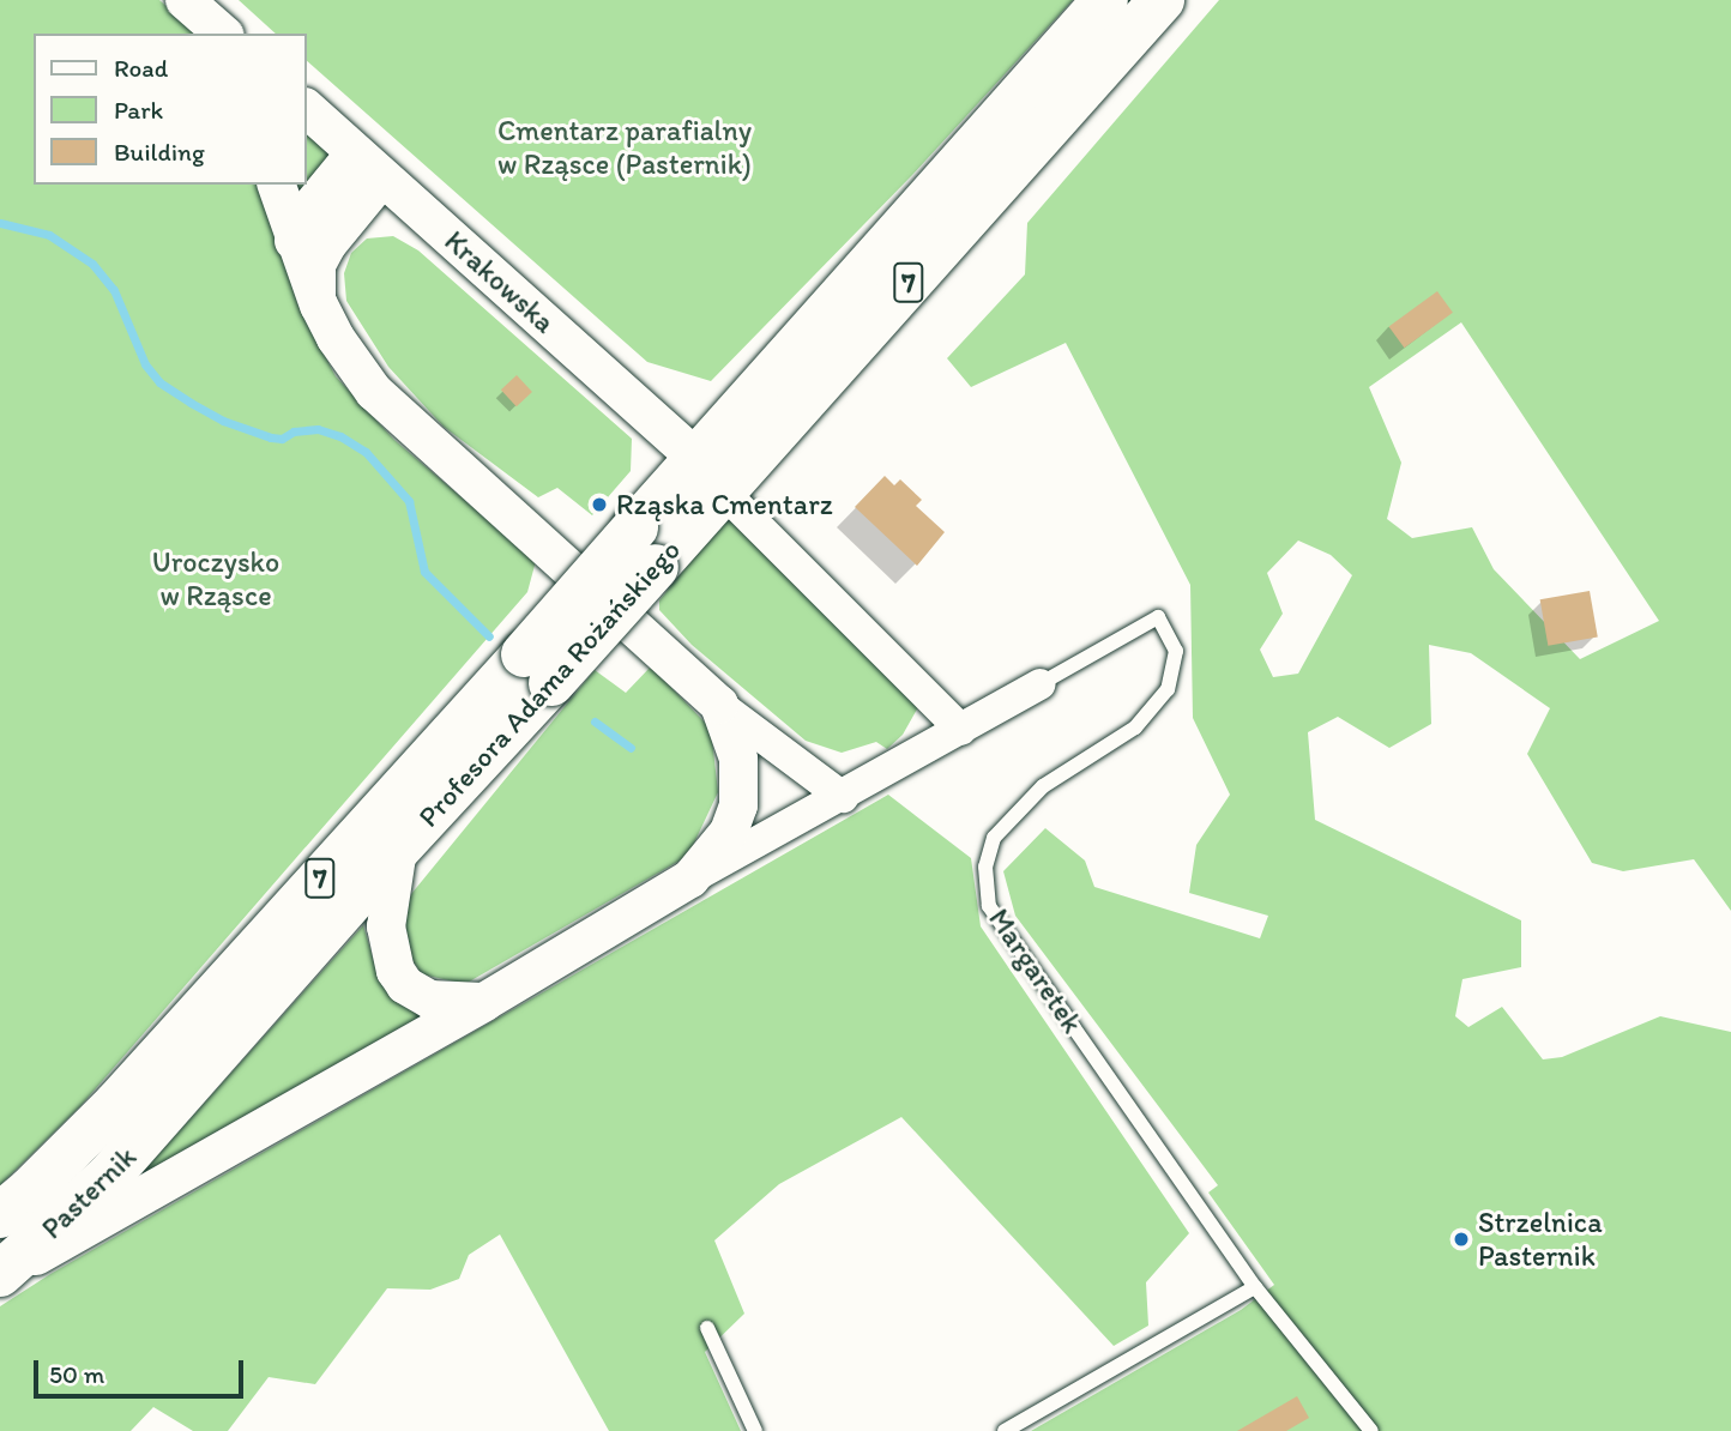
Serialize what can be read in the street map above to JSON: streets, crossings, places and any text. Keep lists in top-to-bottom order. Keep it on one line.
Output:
{"streets":{"main road":["7","Profesora Adama Rożańskiego","Pasternik"],"street":["Krakowska","Margaretek"]},"crossings":[["Krakowska","Profesora Adama Rożańskiego"],["Profesora Adama Rożańskiego","Pasternik"]],"parks":["Cmentarz parafialny w Rząsce (Pasternik)","Uroczysko w Rząsce"],"places":["Rząska Cmentarz","Strzelnica Pasternik"],"legend":["Road","Park","Building"],"scale_bar":"50 m"}
